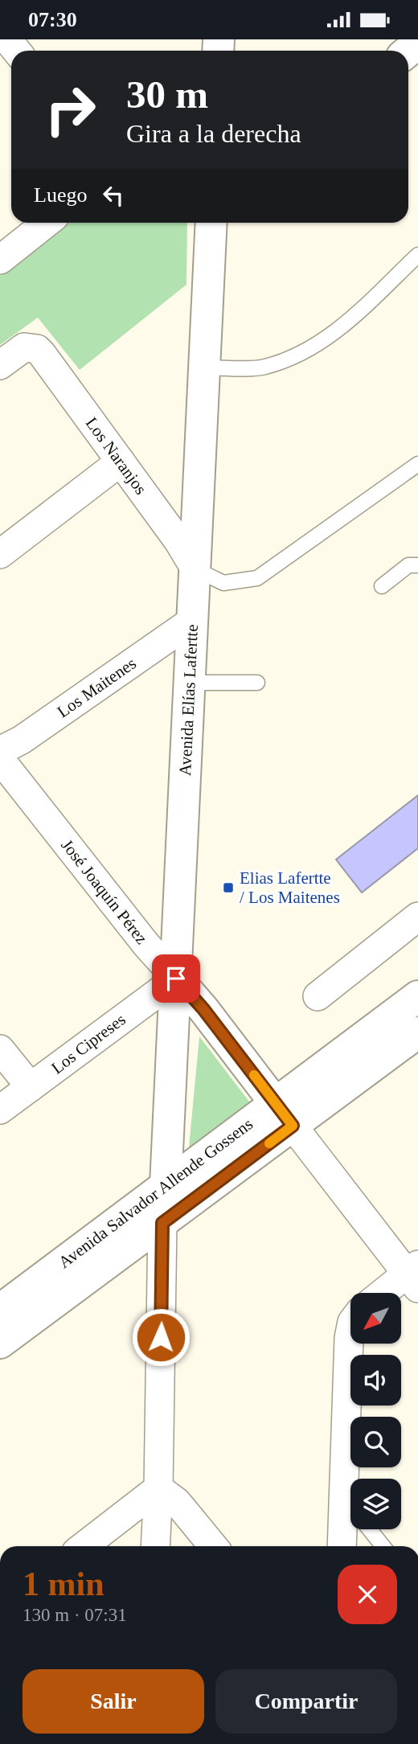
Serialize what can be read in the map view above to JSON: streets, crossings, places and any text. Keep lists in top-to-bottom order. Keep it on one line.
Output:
{"streets":{"street":["Los Naranjos","Los Maitenes","Avenida Elías Lafertte","José Joaquín Pérez","Los Cipreses","Avenida Salvador Allende Gossens"]},"crossings":[["Los Naranjos","Avenida Elías Lafertte"],["Los Maitenes","Avenida Elías Lafertte"],["Avenida Elías Lafertte","José Joaquín Pérez"],["Avenida Elías Lafertte","Los Cipreses"],["Avenida Elías Lafertte","Avenida Salvador Allende Gossens"],["José Joaquín Pérez","Los Cipreses"],["José Joaquín Pérez","Avenida Salvador Allende Gossens"]],"places":{"transit":["Elias Lafertte / Los Maitenes"]},"north":"bottom left","page":{"status":"07:30","turn":["30 m","Gira a la derecha"],"then":"Luego","heading":["1 min","130 m · 07:31"],"buttons":["Salir","Compartir"]}}
